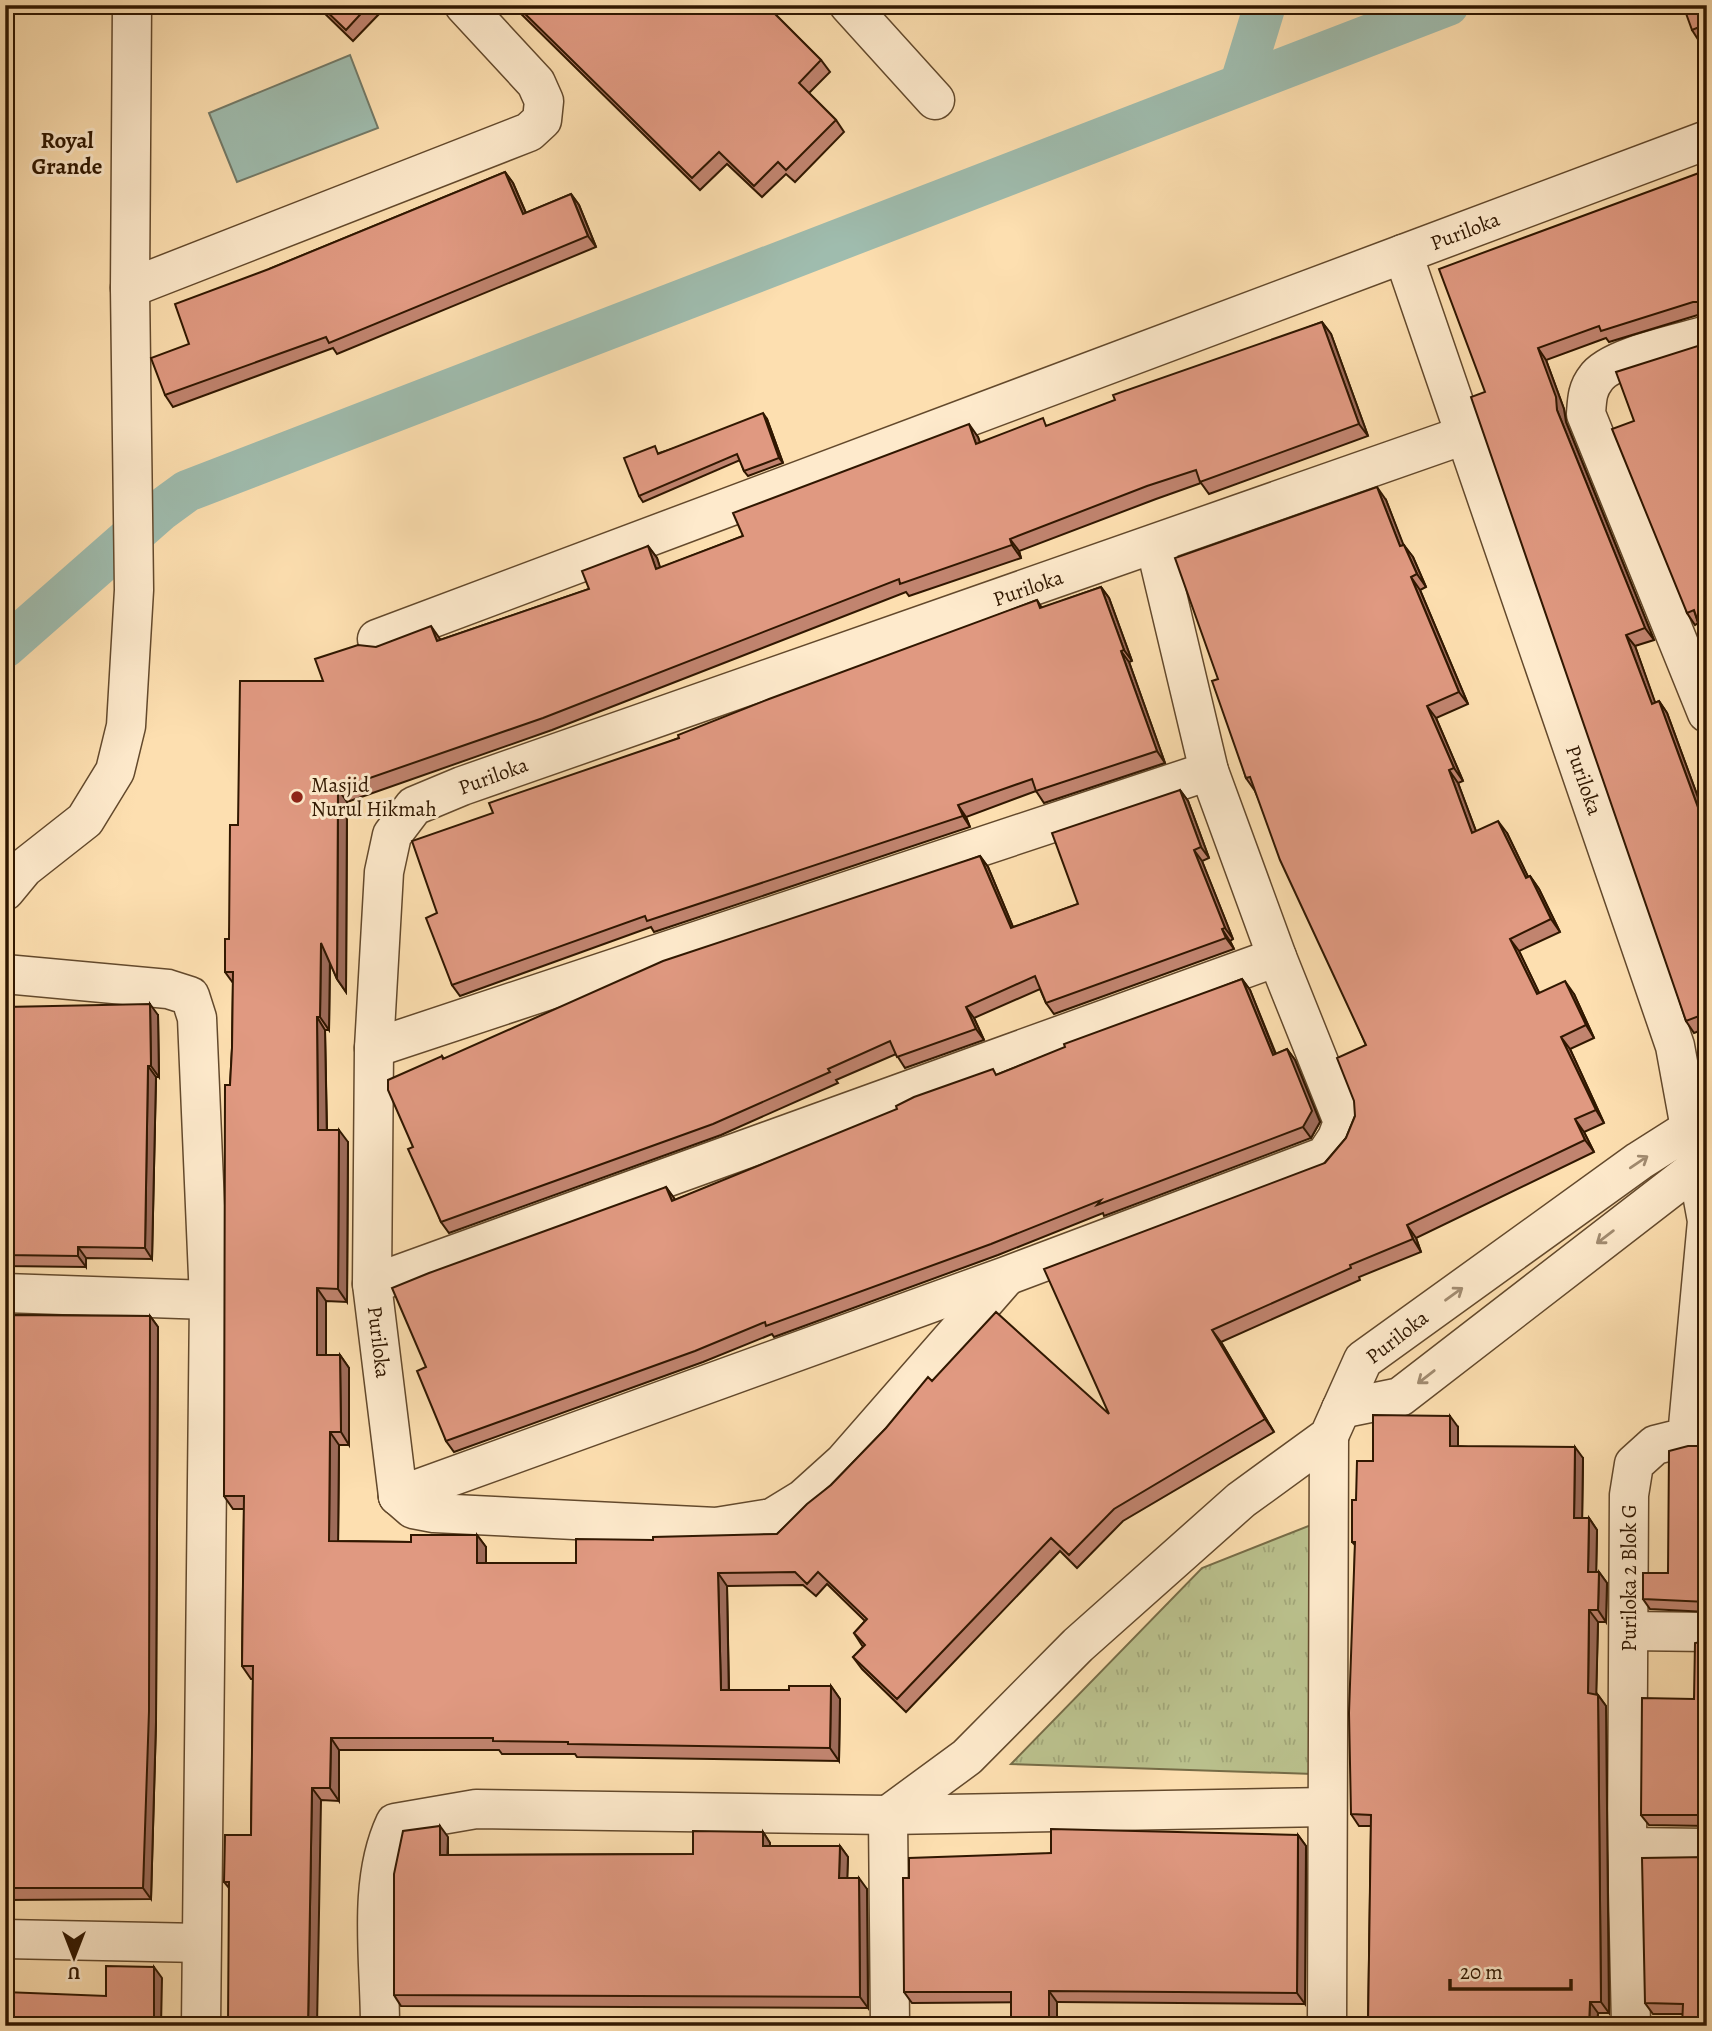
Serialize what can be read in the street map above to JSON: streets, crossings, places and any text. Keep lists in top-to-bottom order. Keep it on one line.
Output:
{"streets":{"street":["Puriloka","Puriloka 2 Blok G"]},"crossings":[["Puriloka","Puriloka 2 Blok G"]],"districts":["Royal Grande"],"places":["Masjid Nurul Hikmah"],"scale_bar":"20 m","north":"bottom"}
